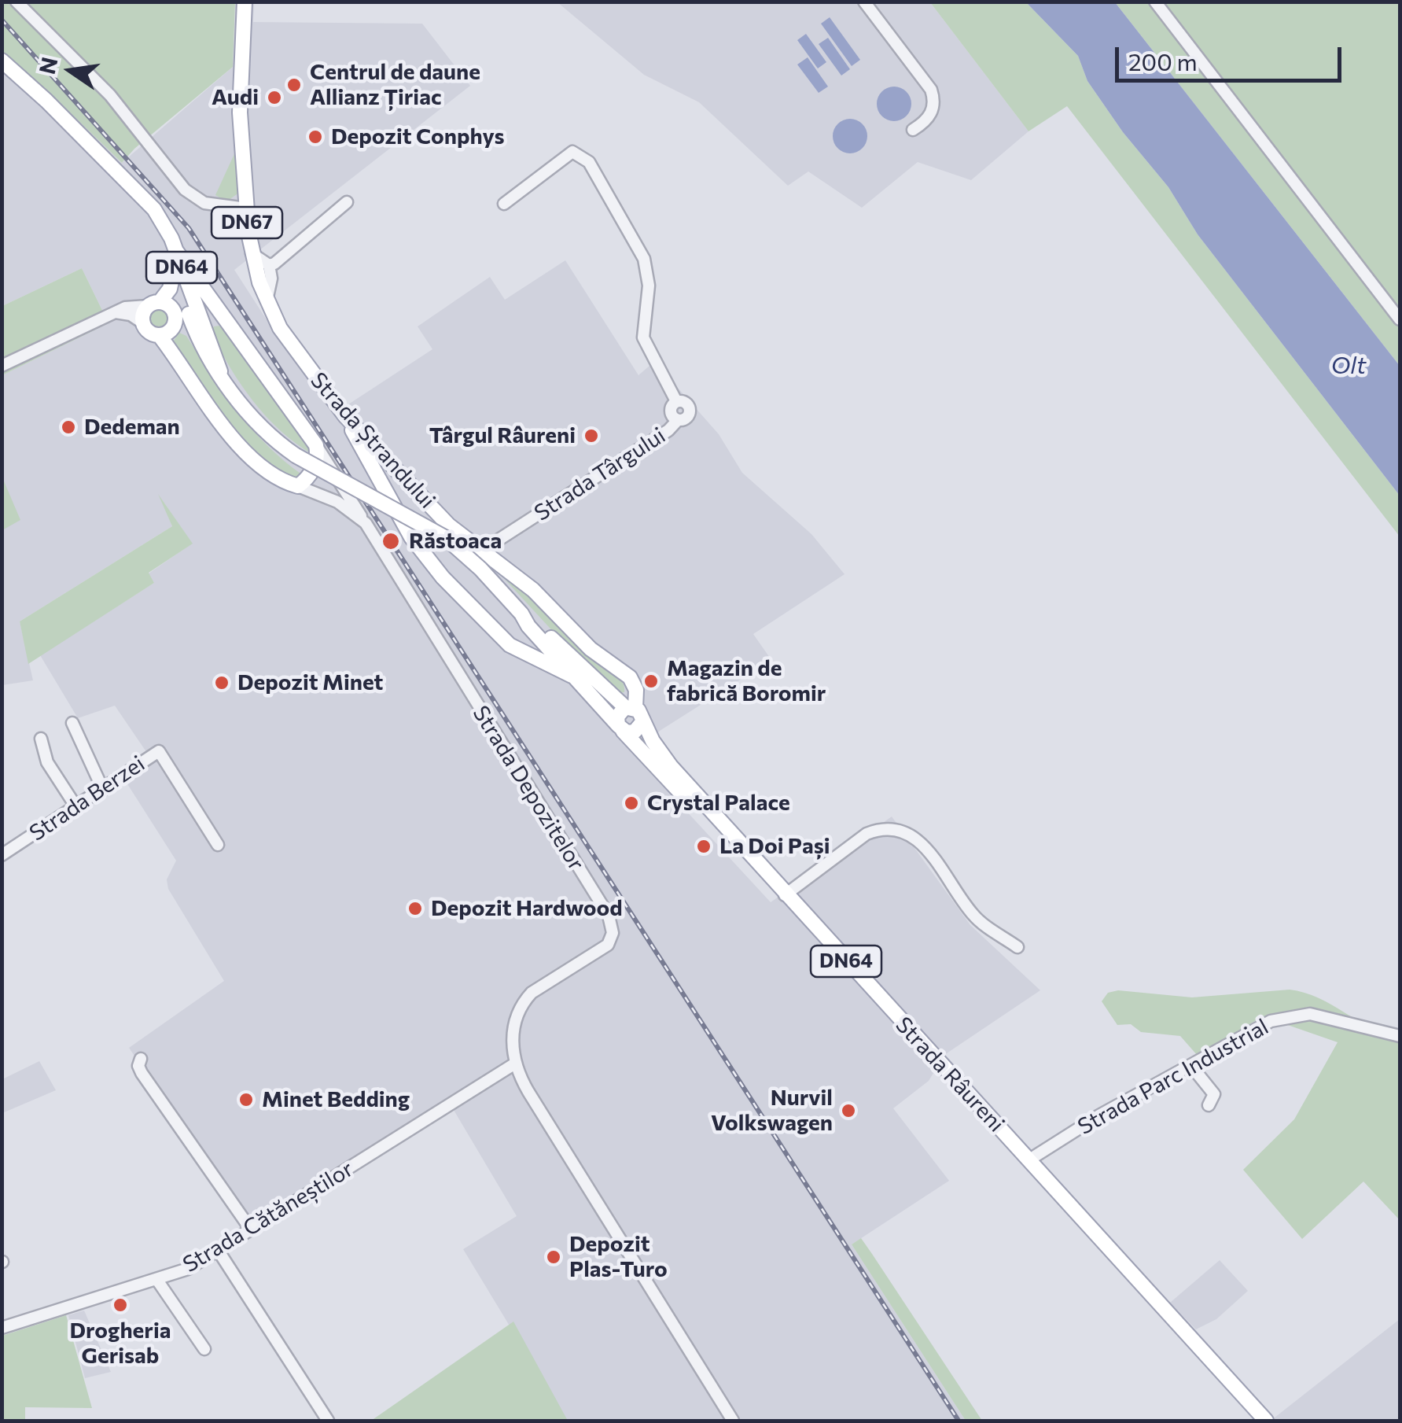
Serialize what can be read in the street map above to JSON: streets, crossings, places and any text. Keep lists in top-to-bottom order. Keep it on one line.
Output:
{"streets":{"main road":["DN67","DN64","Strada Ștrandului","Strada Râureni"],"street":["Strada Târgului","Strada Depozitelor","Strada Berzei","Strada Parc Industrial","Strada Cătăneștilor"]},"crossings":[["DN67","DN64"],["DN67","Strada Ștrandului"],["DN67","Strada Râureni"],["DN64","Strada Ștrandului"],["DN64","Strada Râureni"],["Strada Ștrandului","Strada Târgului"],["Strada Ștrandului","Strada Râureni"],["Strada Depozitelor","Strada Cătăneștilor"],["Strada Râureni","Strada Parc Industrial"]],"water":["Olt"],"places":["Centrul de daune Allianz Țiriac","Audi","Depozit Conphys","Dedeman","Târgul Râureni","Răstoaca","Magazin de fabrică Boromir","Depozit Minet","Crystal Palace","La Doi Pași","Depozit Hardwood","Minet Bedding","Nurvil Volkswagen","Depozit Plas-Turo","Drogheria Gerisab"],"scale_bar":"200 m","north":"left"}
